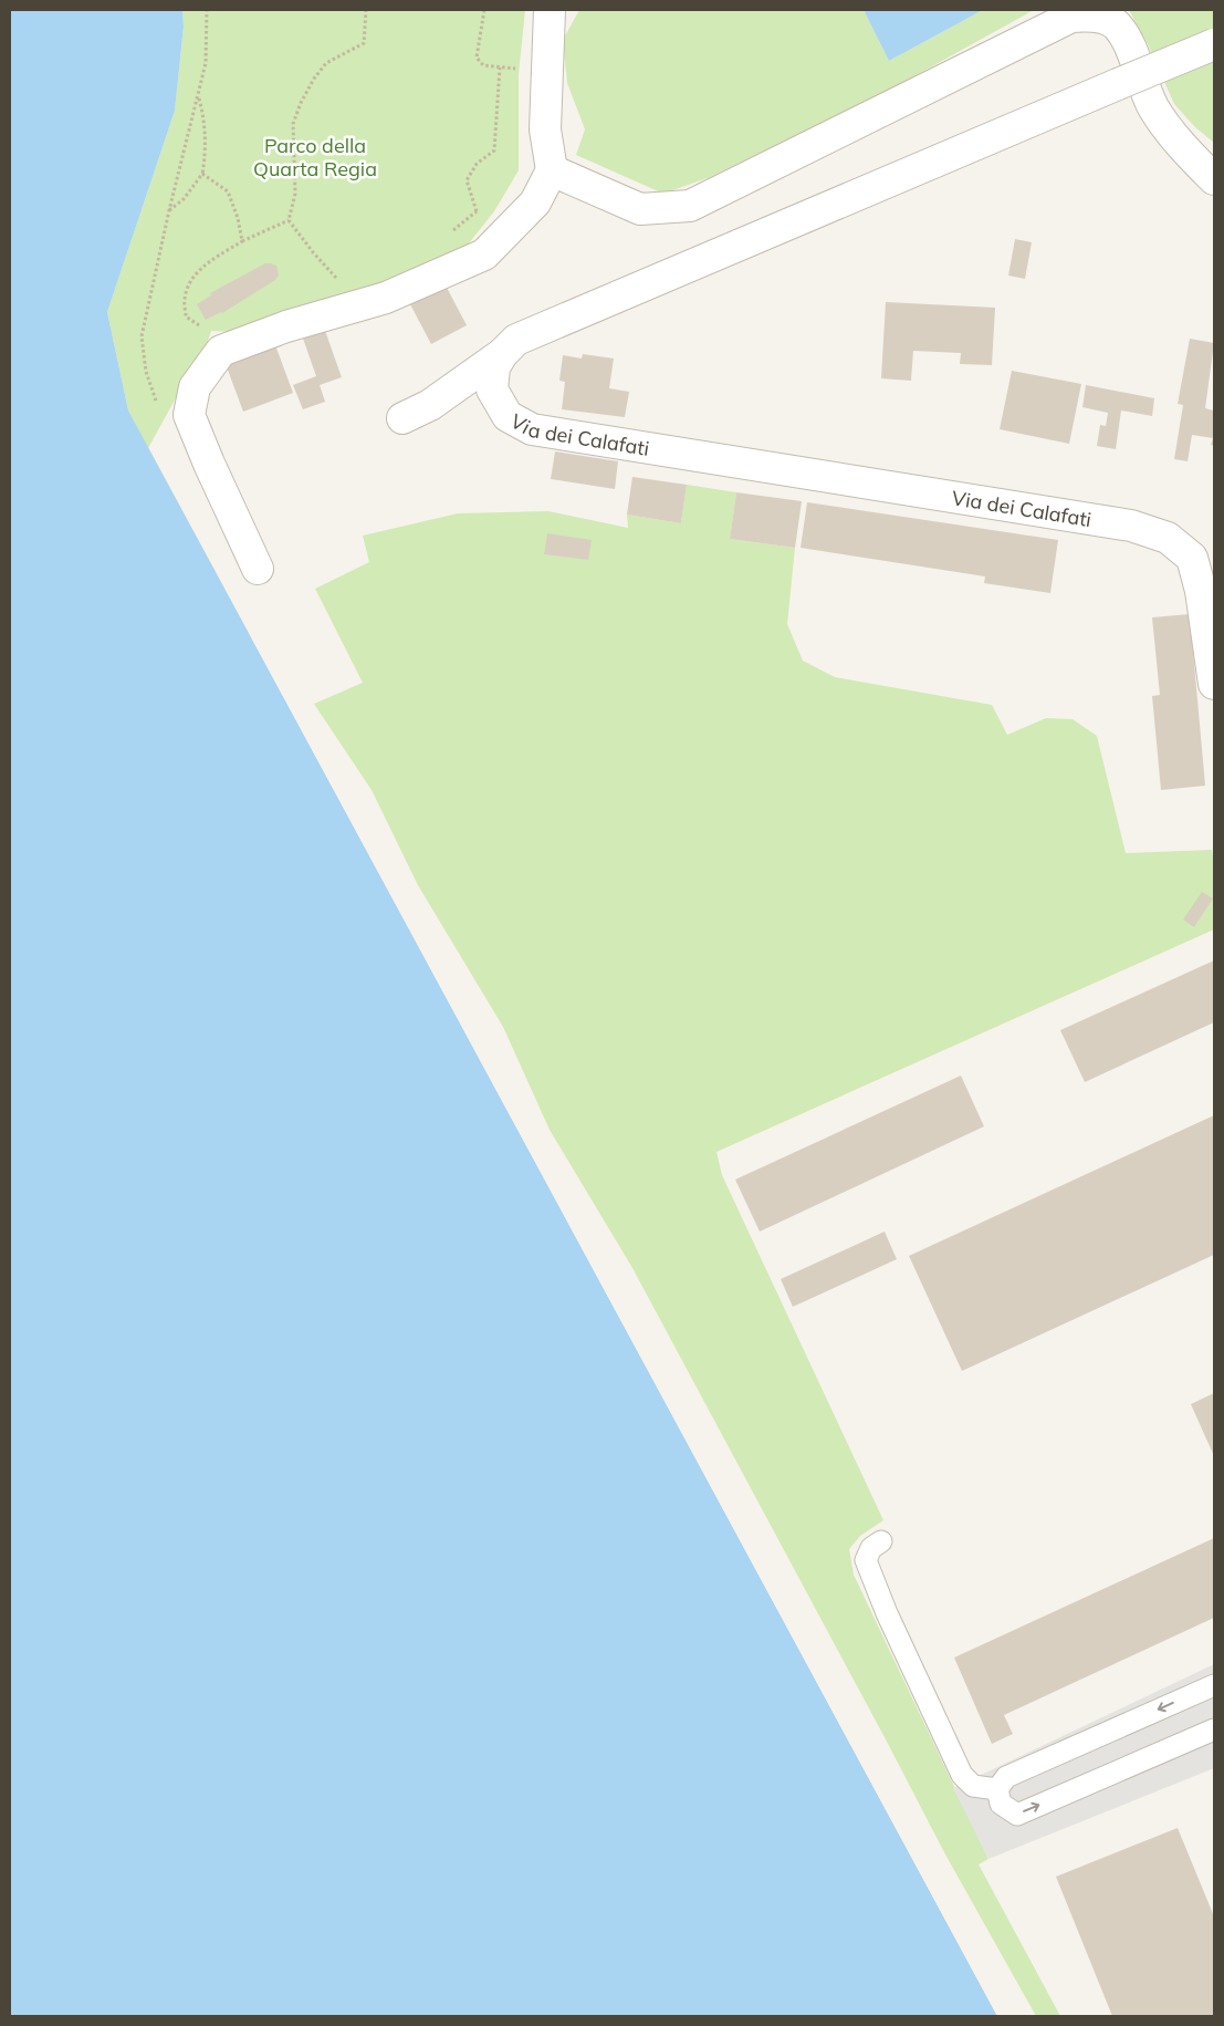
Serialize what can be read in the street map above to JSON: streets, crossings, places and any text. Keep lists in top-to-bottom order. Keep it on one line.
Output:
{"streets":{"street":["Via dei Calafati"]},"parks":["Parco della Quarta Regia"]}
